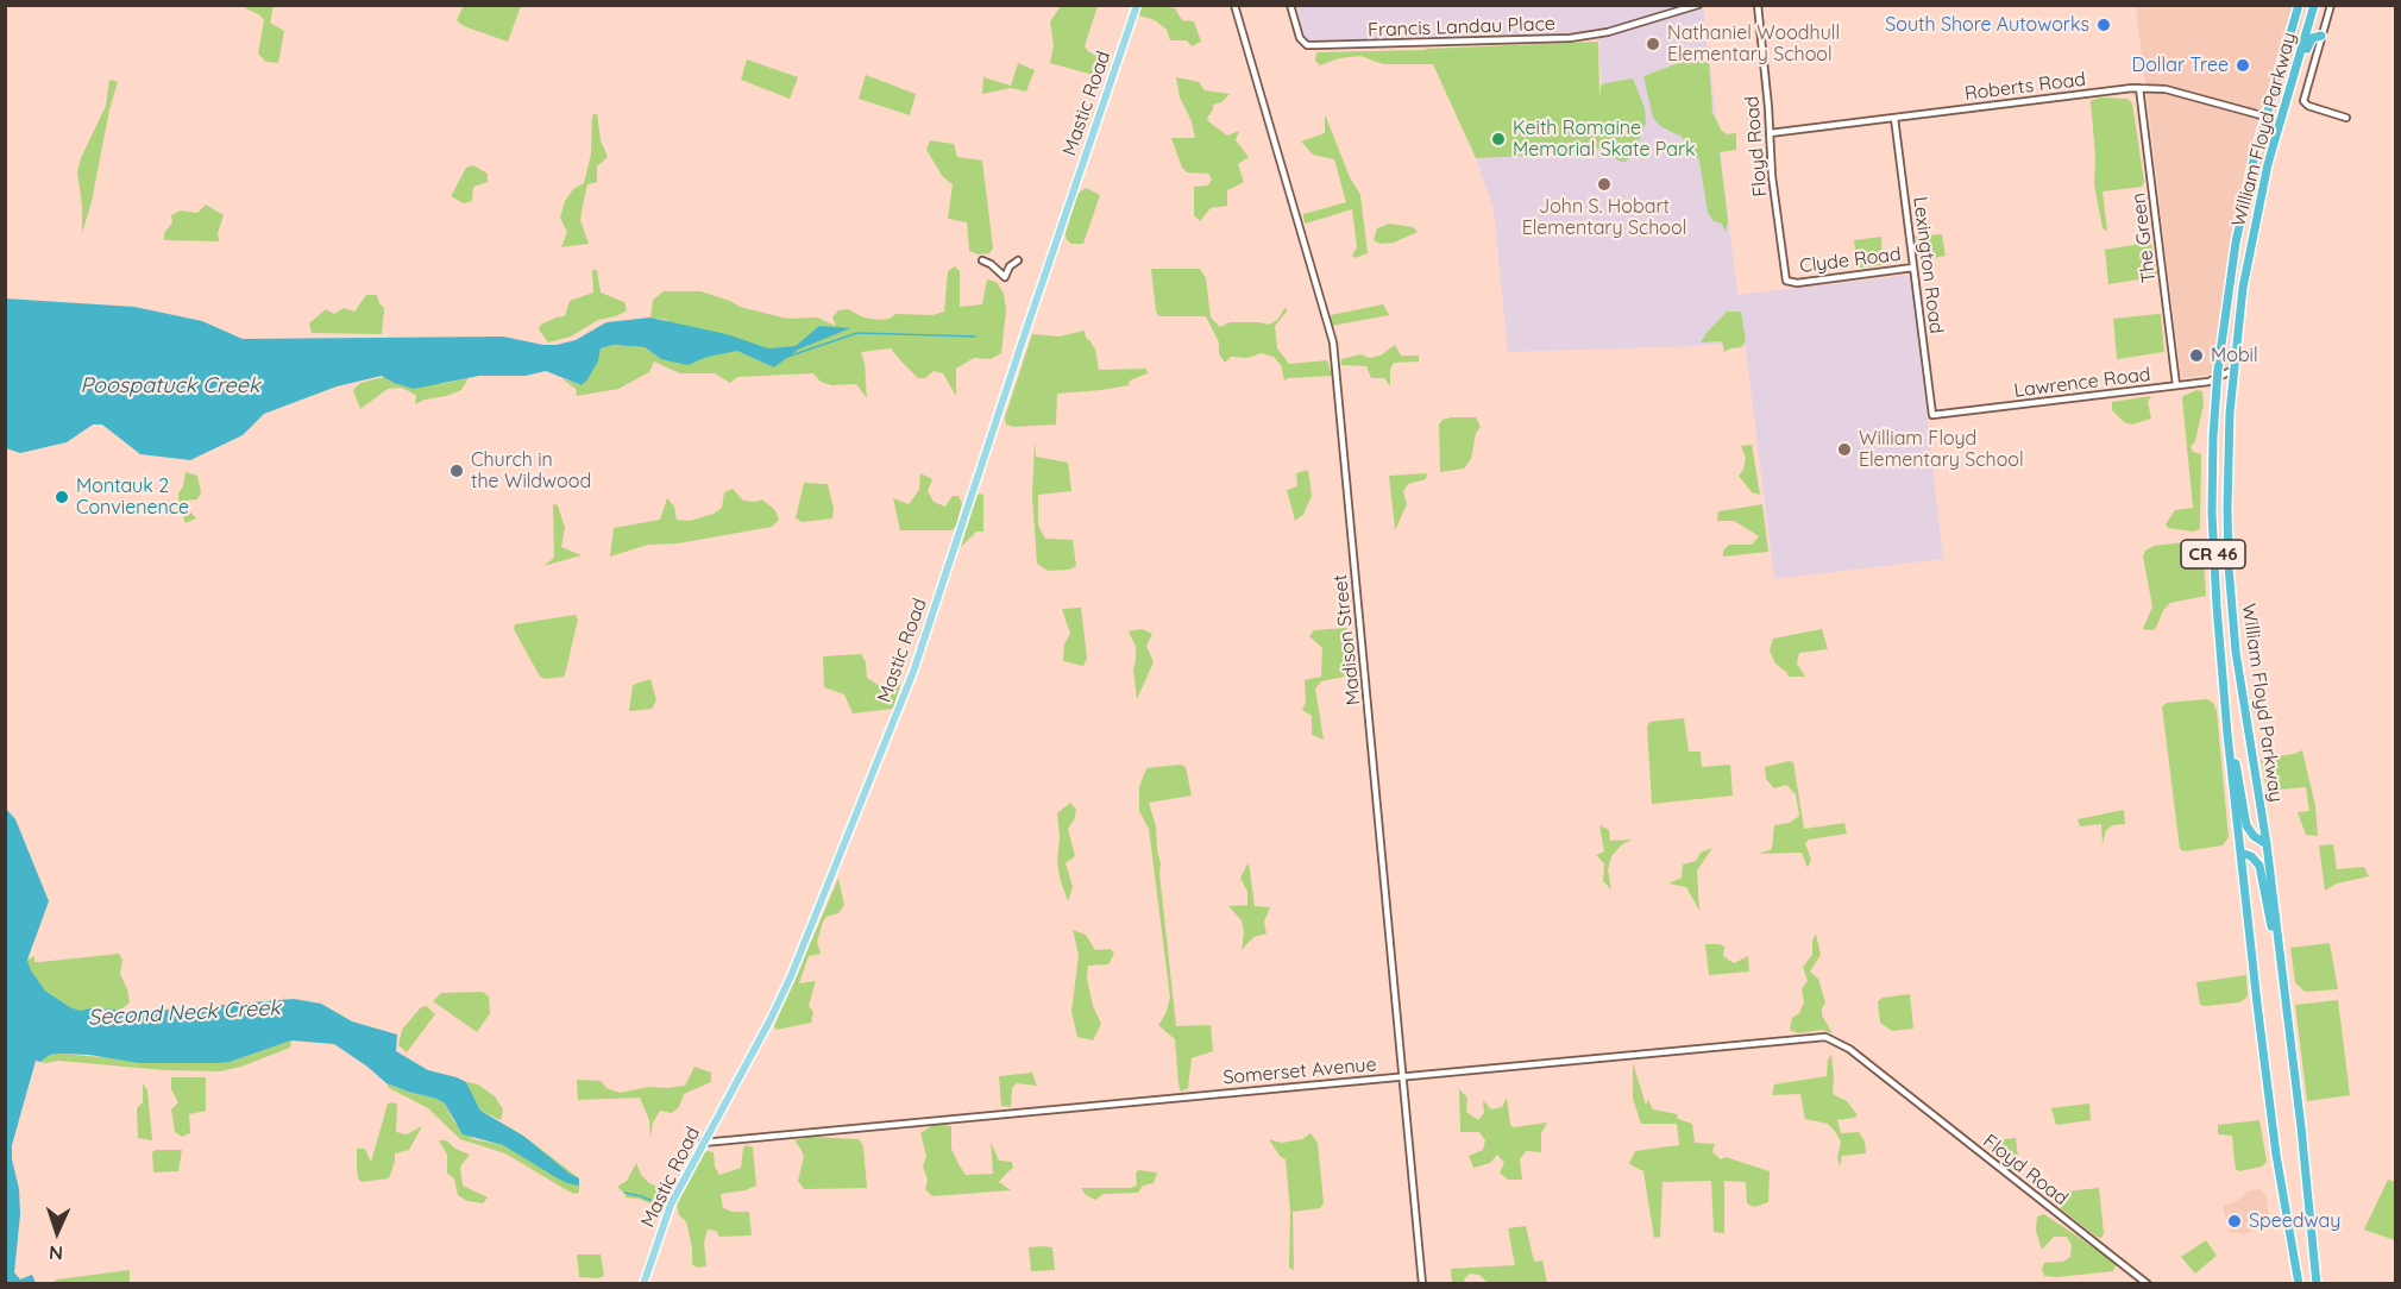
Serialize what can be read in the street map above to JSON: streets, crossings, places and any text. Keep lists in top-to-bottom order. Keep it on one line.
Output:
{"streets":{"highway":["William Floyd Parkway","CR 46"],"main road":["Mastic Road"],"street":["Francis Landau Place","Roberts Road","Floyd Road","The Green","Clyde Road","Lexington Road","Lawrence Road","Madison Street","Somerset Avenue"]},"crossings":[["Roberts Road","William Floyd Parkway"],["Roberts Road","Floyd Road"],["Roberts Road","The Green"],["Roberts Road","Lexington Road"],["Mastic Road","Somerset Avenue"],["William Floyd Parkway","Lawrence Road"],["Floyd Road","Clyde Road"],["Floyd Road","Somerset Avenue"],["The Green","Lawrence Road"],["Clyde Road","Lexington Road"],["Lexington Road","Lawrence Road"],["Madison Street","Somerset Avenue"]],"water":["Poospatuck Creek","Second Neck Creek"],"places":["South Shore Autoworks","Nathaniel Woodhull Elementary School","Dollar Tree","Keith Romaine Memorial Skate Park","John S. Hobart Elementary School","Mobil","William Floyd Elementary School","Church in the Wildwood","Montauk 2 Convienence","Speedway"],"north":"bottom"}
